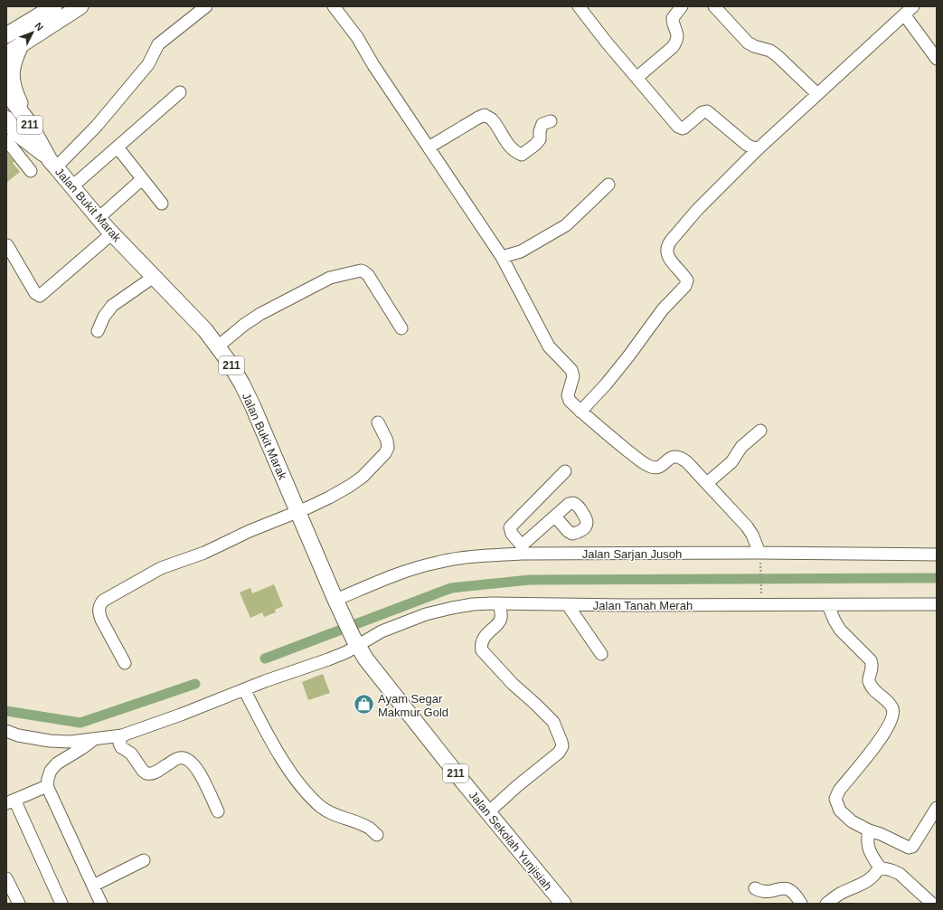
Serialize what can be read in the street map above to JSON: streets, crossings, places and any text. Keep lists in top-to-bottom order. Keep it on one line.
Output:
{"streets":{"main road":["211","Jalan Bukit Marak","Jalan Sekolah Yunjisiah"],"street":["Jalan Sarjan Jusoh","Jalan Tanah Merah"]},"crossings":[["Jalan Bukit Marak","Jalan Sarjan Jusoh"],["Jalan Bukit Marak","Jalan Tanah Merah"],["Jalan Bukit Marak","Jalan Sekolah Yunjisiah"],["Jalan Tanah Merah","Jalan Sekolah Yunjisiah"]],"places":{"shop":["Ayam Segar Makmur Gold"]},"north":"top right"}
